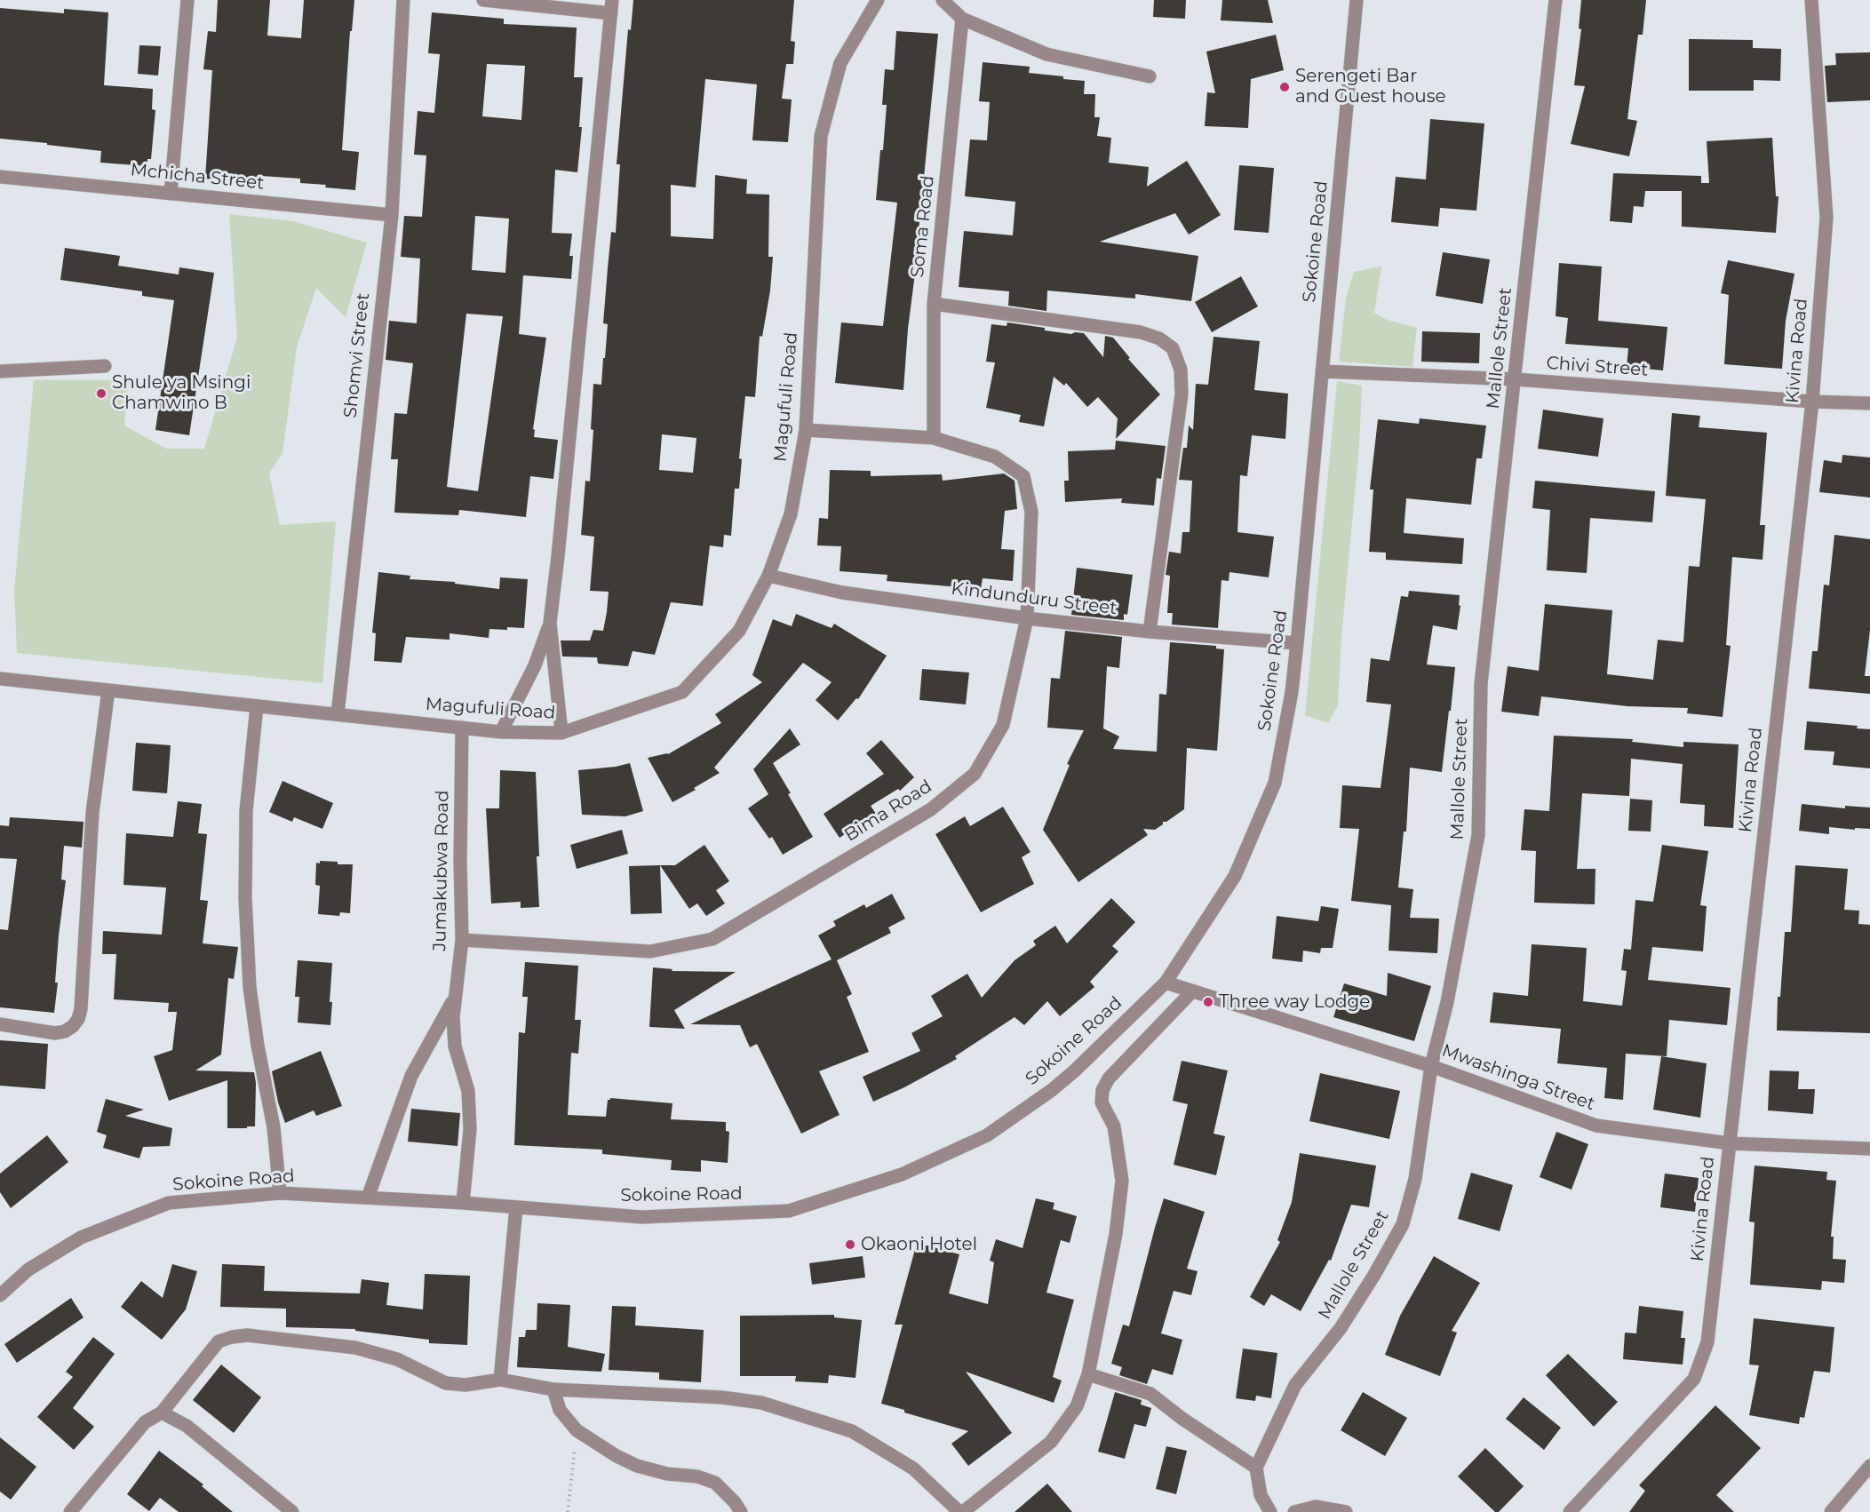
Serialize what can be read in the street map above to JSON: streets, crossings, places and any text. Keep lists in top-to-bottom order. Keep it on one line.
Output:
{"streets":{"street":["Mchicha Street","Soma Road","Sokoine Road","Mallole Street","Kivina Road","Shomvi Street","Chivi Street","Magufuli Road","Kindunduru Street","Bima Road","Jumakubwa Road","Mwashinga Street"]},"crossings":[["Mchicha Street","Shomvi Street"],["Soma Road","Bima Road"],["Sokoine Road","Chivi Street"],["Sokoine Road","Kindunduru Street"],["Sokoine Road","Jumakubwa Road"],["Sokoine Road","Mwashinga Street"],["Mallole Street","Chivi Street"],["Mallole Street","Mwashinga Street"],["Kivina Road","Chivi Street"],["Kivina Road","Mwashinga Street"],["Shomvi Street","Magufuli Road"],["Magufuli Road","Kindunduru Street"],["Magufuli Road","Bima Road"],["Magufuli Road","Jumakubwa Road"],["Kindunduru Street","Bima Road"],["Bima Road","Jumakubwa Road"]],"places":["Serengeti Bar and Guest house","Shule ya Msingi Chamwino B","Three way Lodge","Okaoni Hotel"]}
